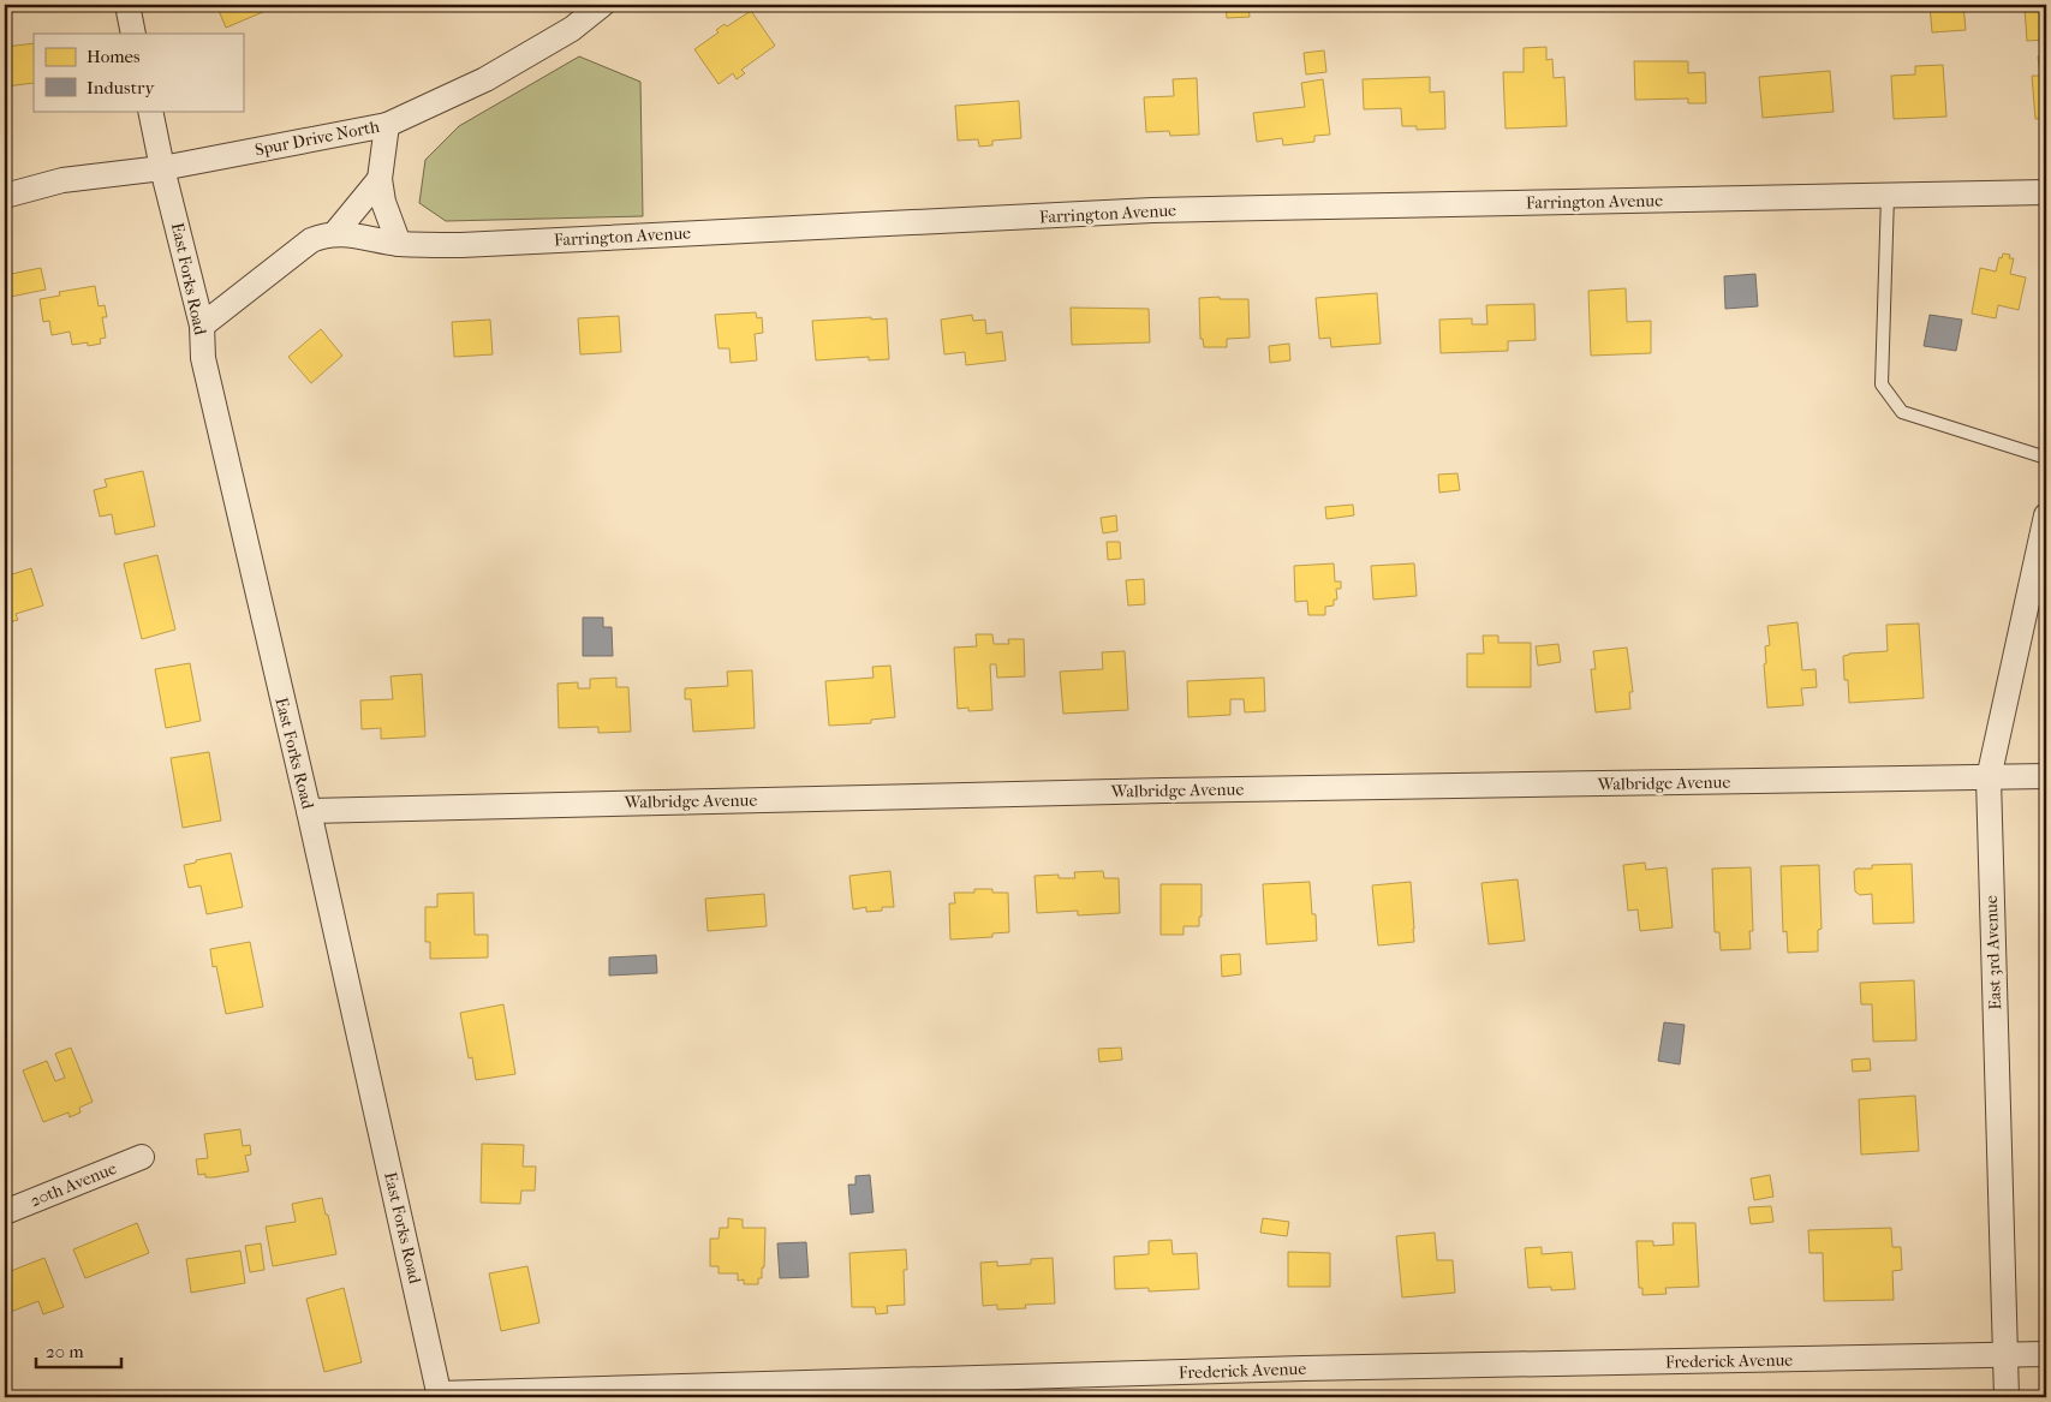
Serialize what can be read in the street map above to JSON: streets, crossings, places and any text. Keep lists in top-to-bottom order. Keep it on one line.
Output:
{"streets":{"street":["Spur Drive North","Farrington Avenue","East Forks Road","Walbridge Avenue","East 3rd Avenue","20th Avenue","Frederick Avenue"]},"crossings":[["Spur Drive North","East Forks Road"],["Farrington Avenue","East Forks Road"],["East Forks Road","Walbridge Avenue"],["East Forks Road","Frederick Avenue"],["Walbridge Avenue","East 3rd Avenue"],["East 3rd Avenue","Frederick Avenue"]],"legend":["Homes","Industry"],"scale_bar":"20 m"}
